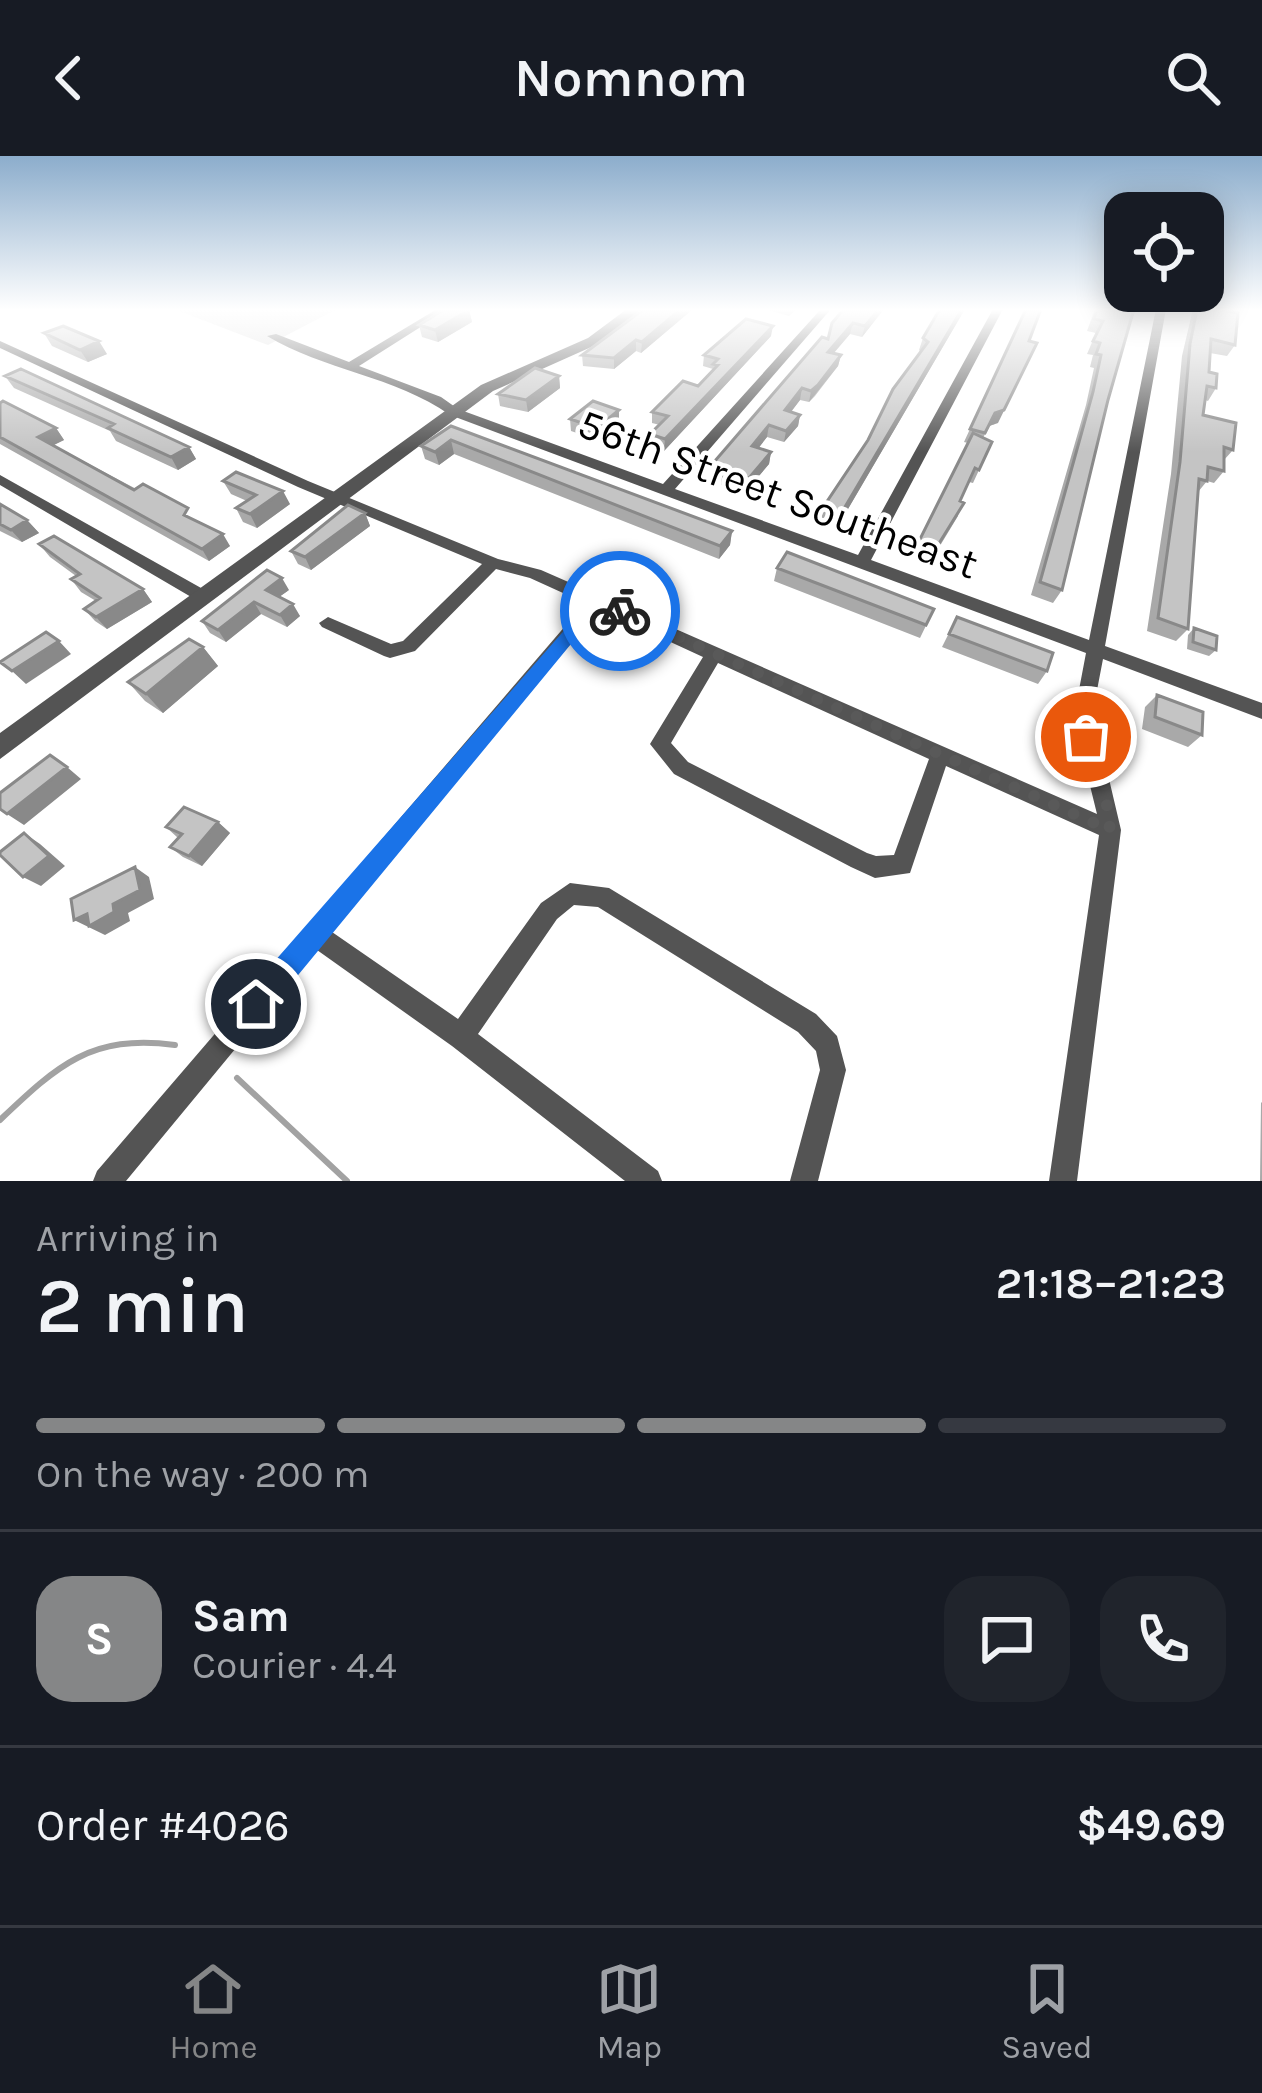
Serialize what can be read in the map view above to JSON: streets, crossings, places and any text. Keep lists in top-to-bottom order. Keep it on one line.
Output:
{"streets":{"street":["56th Street Southeast"]},"page":{"header":"Nomnom","heading":["2 min","Arriving in","21:18–21:23"],"panel":["Sam","Courier · 4.4","Order #4026","$49.69"],"bar":"On the way · 200 m","round":"S","tabs":["Home","Map","Saved"]}}
